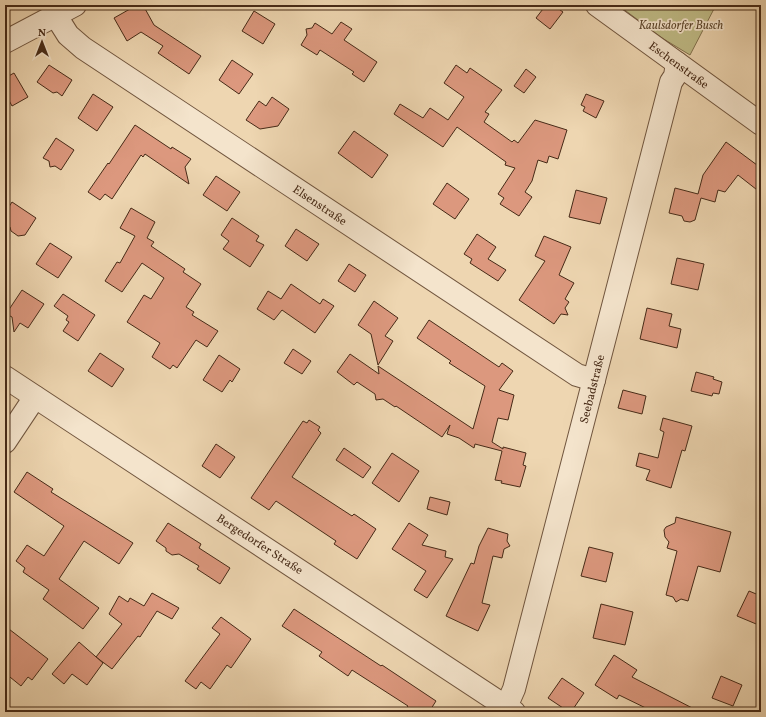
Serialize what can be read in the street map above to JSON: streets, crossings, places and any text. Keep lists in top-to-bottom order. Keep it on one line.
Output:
{"streets":{"street":["Eschenstraße","Elsenstraße","Seebadstraße","Bergedorfer Straße"]},"crossings":[["Eschenstraße","Seebadstraße"],["Elsenstraße","Seebadstraße"],["Seebadstraße","Bergedorfer Straße"]],"parks":["Kaulsdorfer Busch"],"north":"top"}
